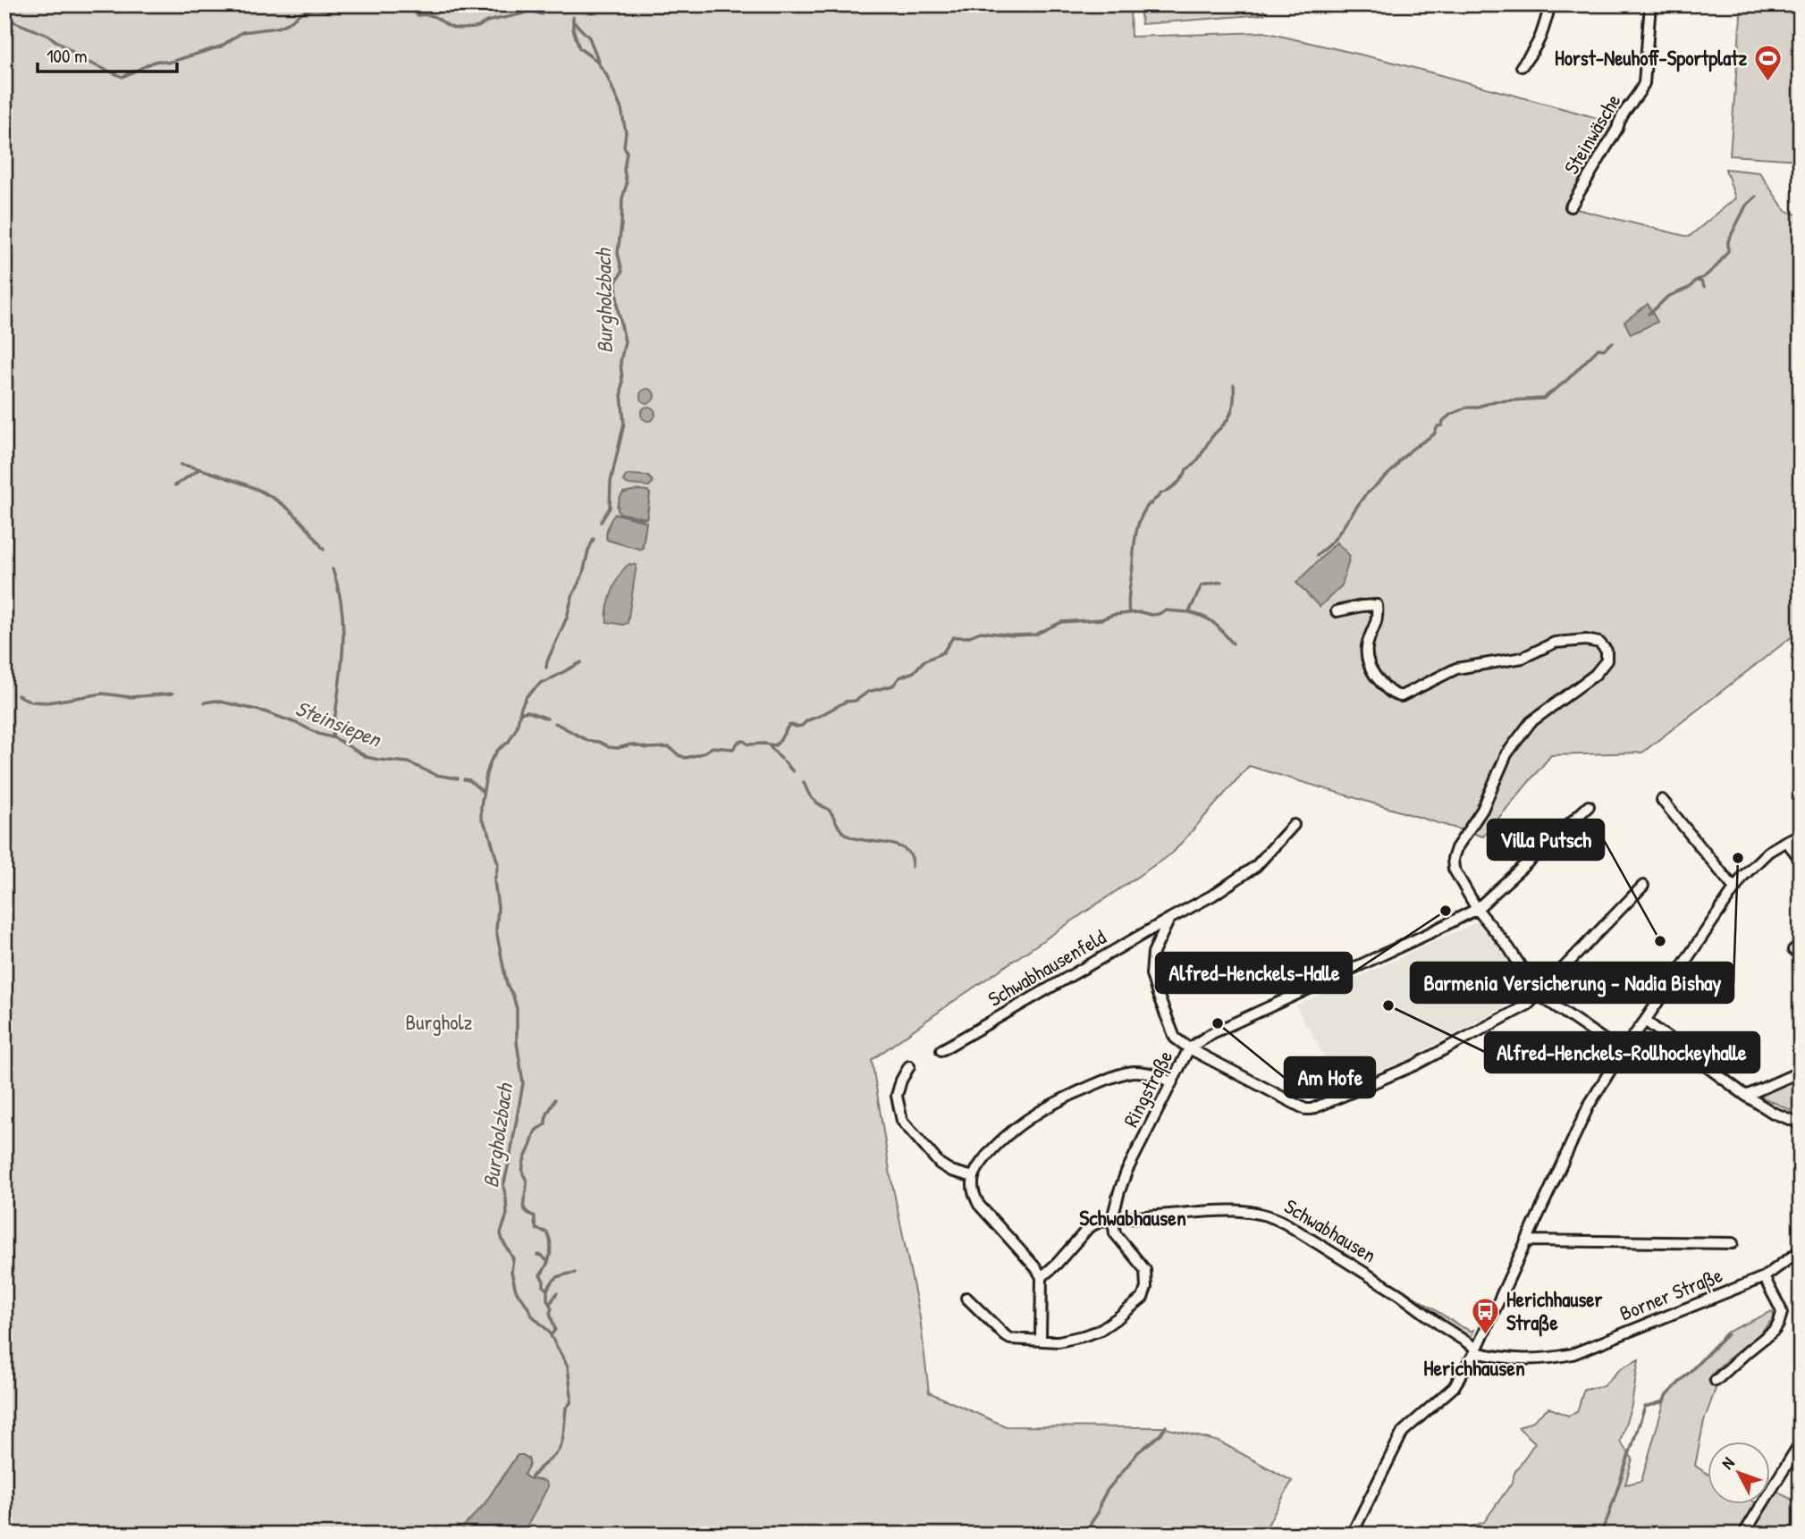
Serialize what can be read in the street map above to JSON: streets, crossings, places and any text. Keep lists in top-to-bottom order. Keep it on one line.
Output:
{"streets":{"street":["Steinwäsche","Schwabhausenfeld","Ringstraße","Schwabhausen","Borner Straße"]},"crossings":[["Ringstraße","Schwabhausen"],["Schwabhausen","Borner Straße"]],"districts":["Schwabhausen","Herichhausen"],"water":["Burgholzbach","Steinsiepen"],"parks":["Burgholz"],"places":{"sports":["Horst-Neuhoff-Sportplatz"],"other":["Barmenia Versicherung - Nadia Bishay","Alfred-Henckels-Halle","Villa Putsch","Alfred-Henckels-Rollhockeyhalle","Am Hofe"],"bus stop":["Herichhauser Straße"]},"scale_bar":"100 m","north":"top left"}
